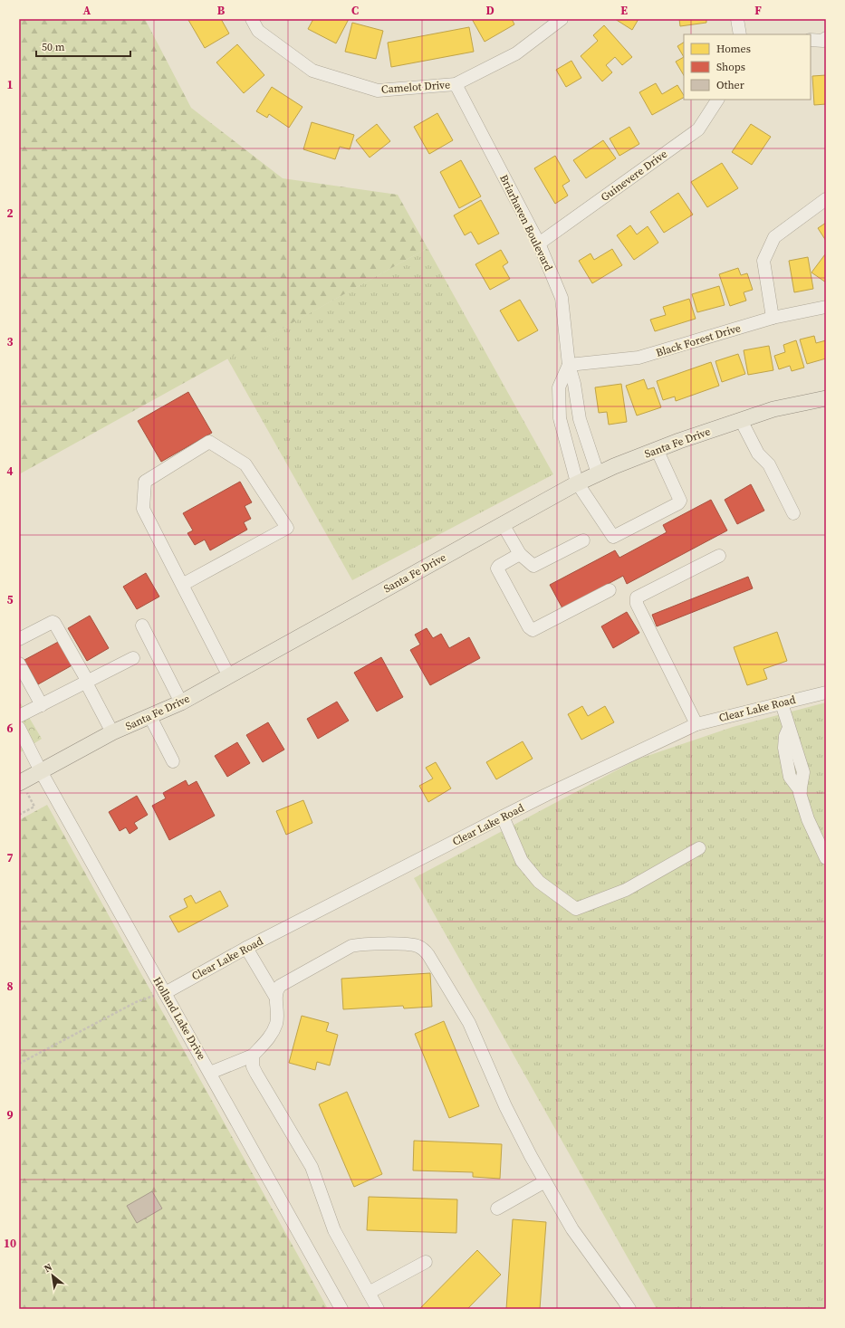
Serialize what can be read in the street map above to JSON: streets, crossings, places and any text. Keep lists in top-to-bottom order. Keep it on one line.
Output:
{"streets":{"main road":["Santa Fe Drive"],"street":["Camelot Drive","Guinevere Drive","Briarhaven Boulevard","Black Forest Drive","Clear Lake Road","Holland Lake Drive"]},"crossings":[["Camelot Drive","Briarhaven Boulevard"],["Guinevere Drive","Briarhaven Boulevard"],["Briarhaven Boulevard","Black Forest Drive"],["Briarhaven Boulevard","Santa Fe Drive"],["Santa Fe Drive","Holland Lake Drive"],["Clear Lake Road","Holland Lake Drive"]],"legend":["Homes","Shops","Other"],"scale_bar":"50 m","north":"top left","grid":{"columns":["A","B","C","D","E","F"],"rows":["1","2","3","4","5","6","7","8","9","10"]}}
